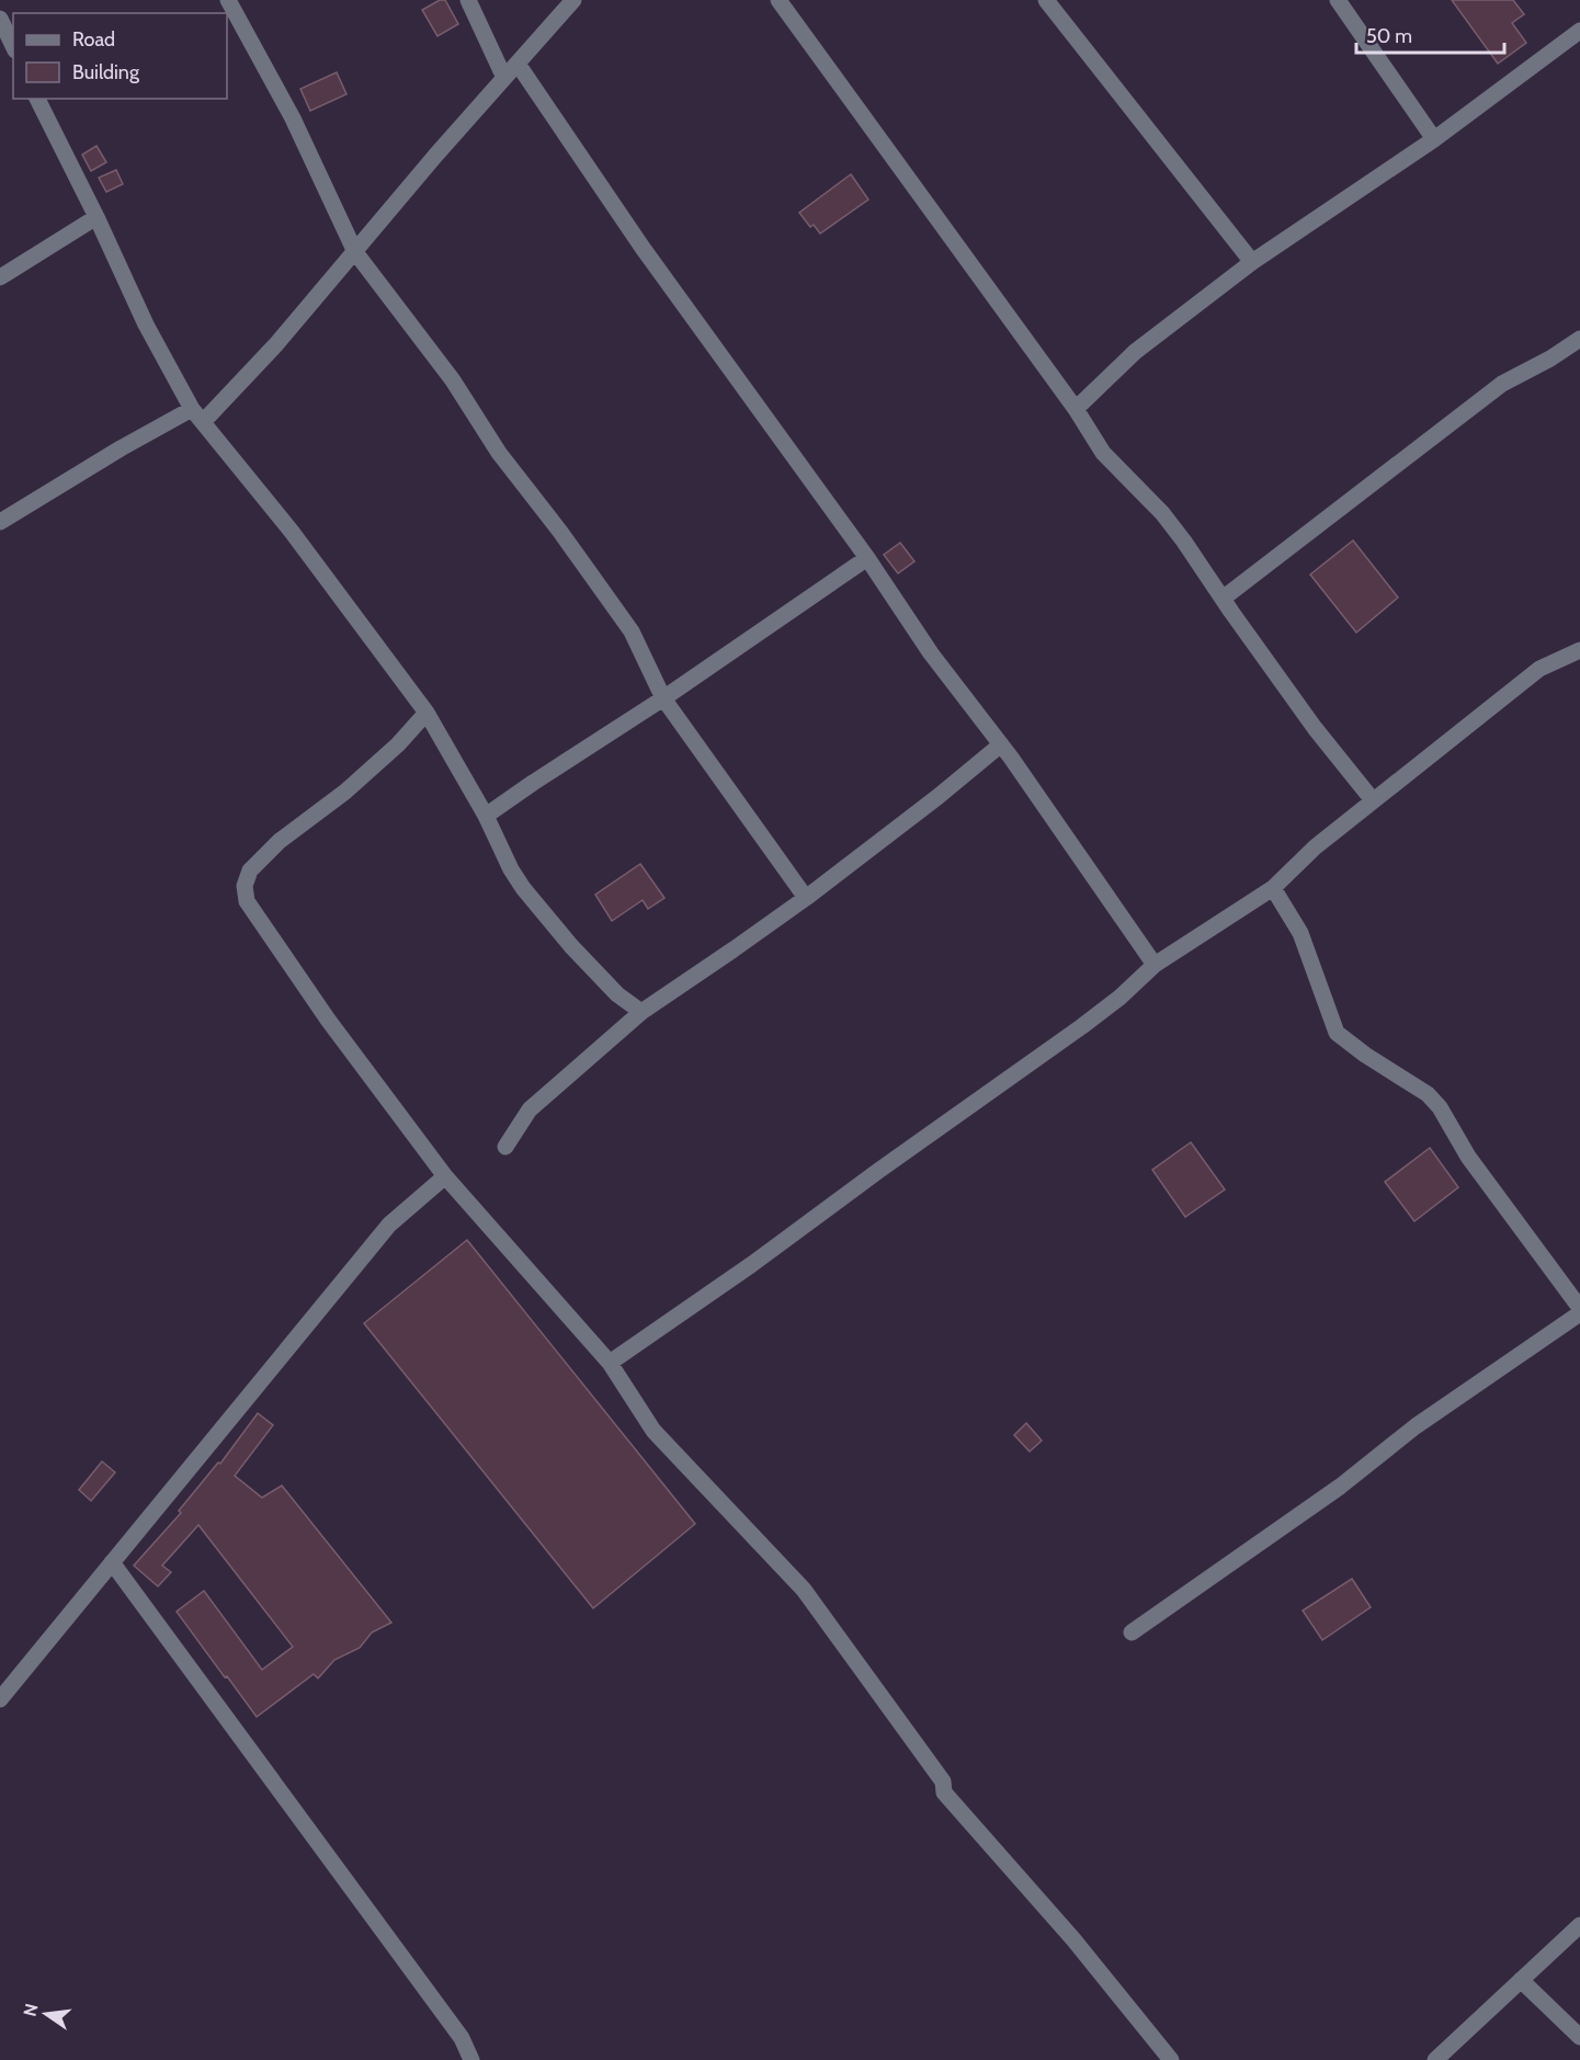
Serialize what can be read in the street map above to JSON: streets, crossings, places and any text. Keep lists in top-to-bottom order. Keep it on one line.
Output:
{"legend":["Road","Building"],"scale_bar":"50 m","north":"left"}
